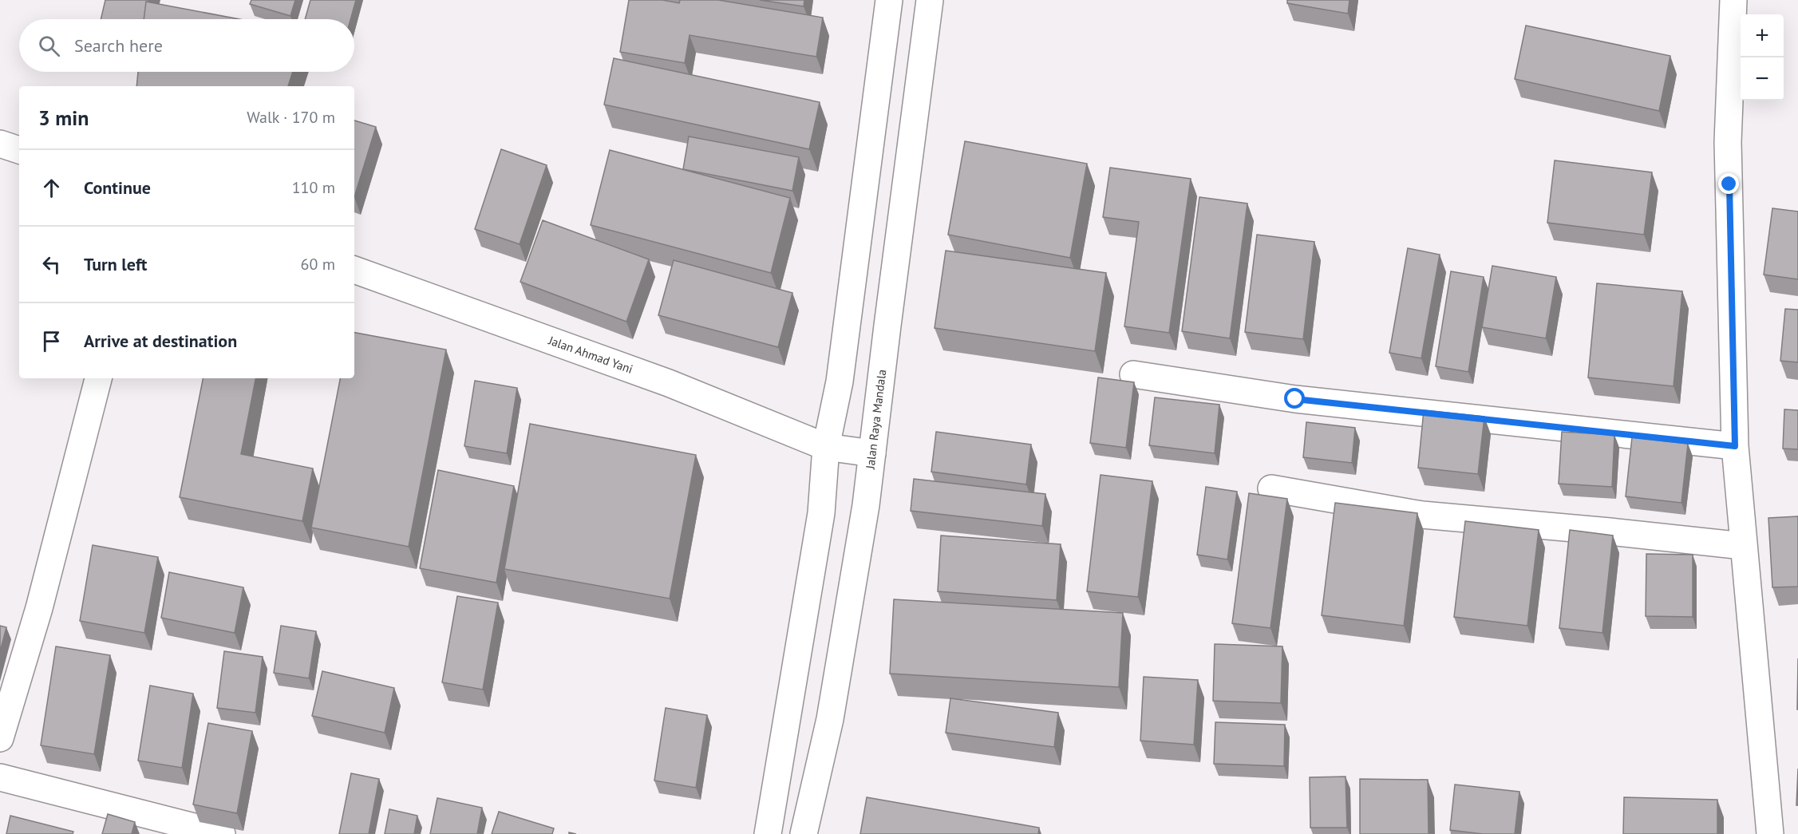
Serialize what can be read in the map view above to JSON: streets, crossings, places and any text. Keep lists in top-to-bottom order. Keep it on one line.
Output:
{"streets":{"main road":["Jalan Ahmad Yani","Jalan Raya Mandala"]},"crossings":[["Jalan Ahmad Yani","Jalan Raya Mandala"]],"page":{"map_buttons":["+","−"],"search":"Search here","heading":["3 min","Walk · 170 m"],"list":[["Continue","110 m"],["Turn left","60 m"],"Arrive at destination"]}}
